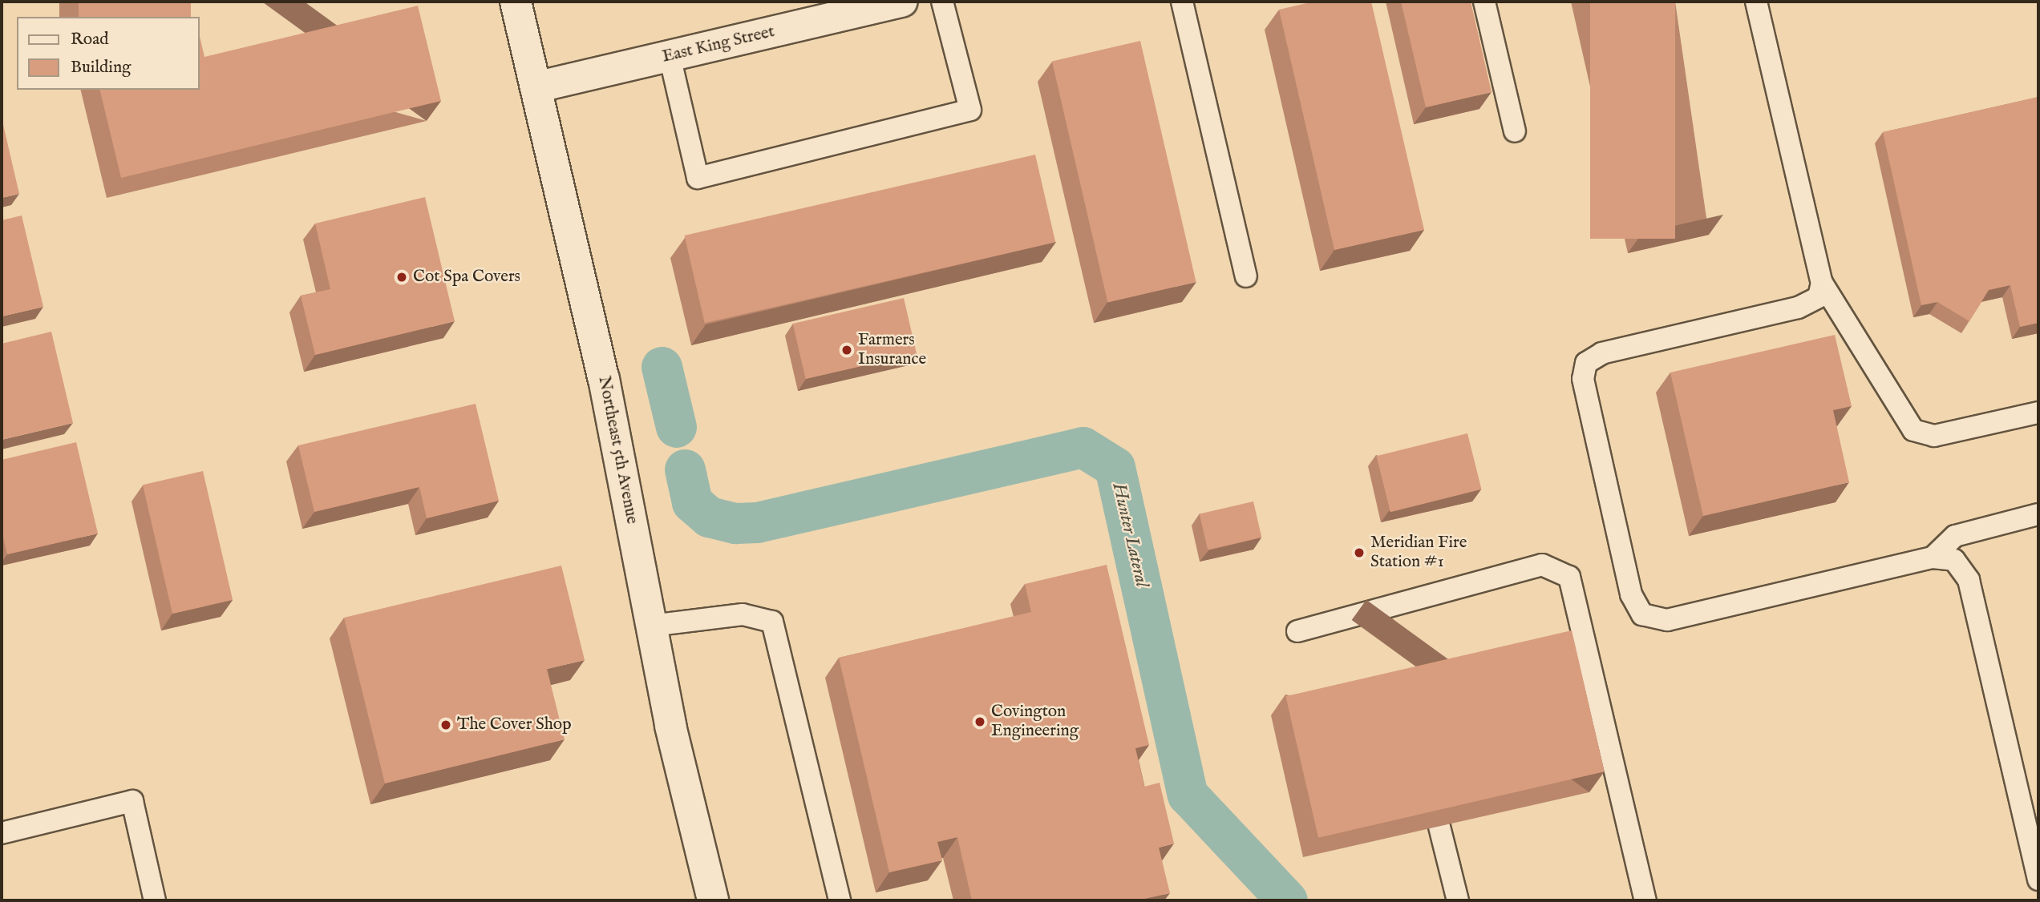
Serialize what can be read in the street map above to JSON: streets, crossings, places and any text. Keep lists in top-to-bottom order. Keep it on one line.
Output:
{"streets":{"street":["East King Street","Northeast 5th Avenue"]},"crossings":[["East King Street","Northeast 5th Avenue"]],"water":["Hunter Lateral"],"places":["Cot Spa Covers","Farmers Insurance","Meridian Fire Station #1","Covington Engineering","The Cover Shop"],"legend":["Road","Building"]}
